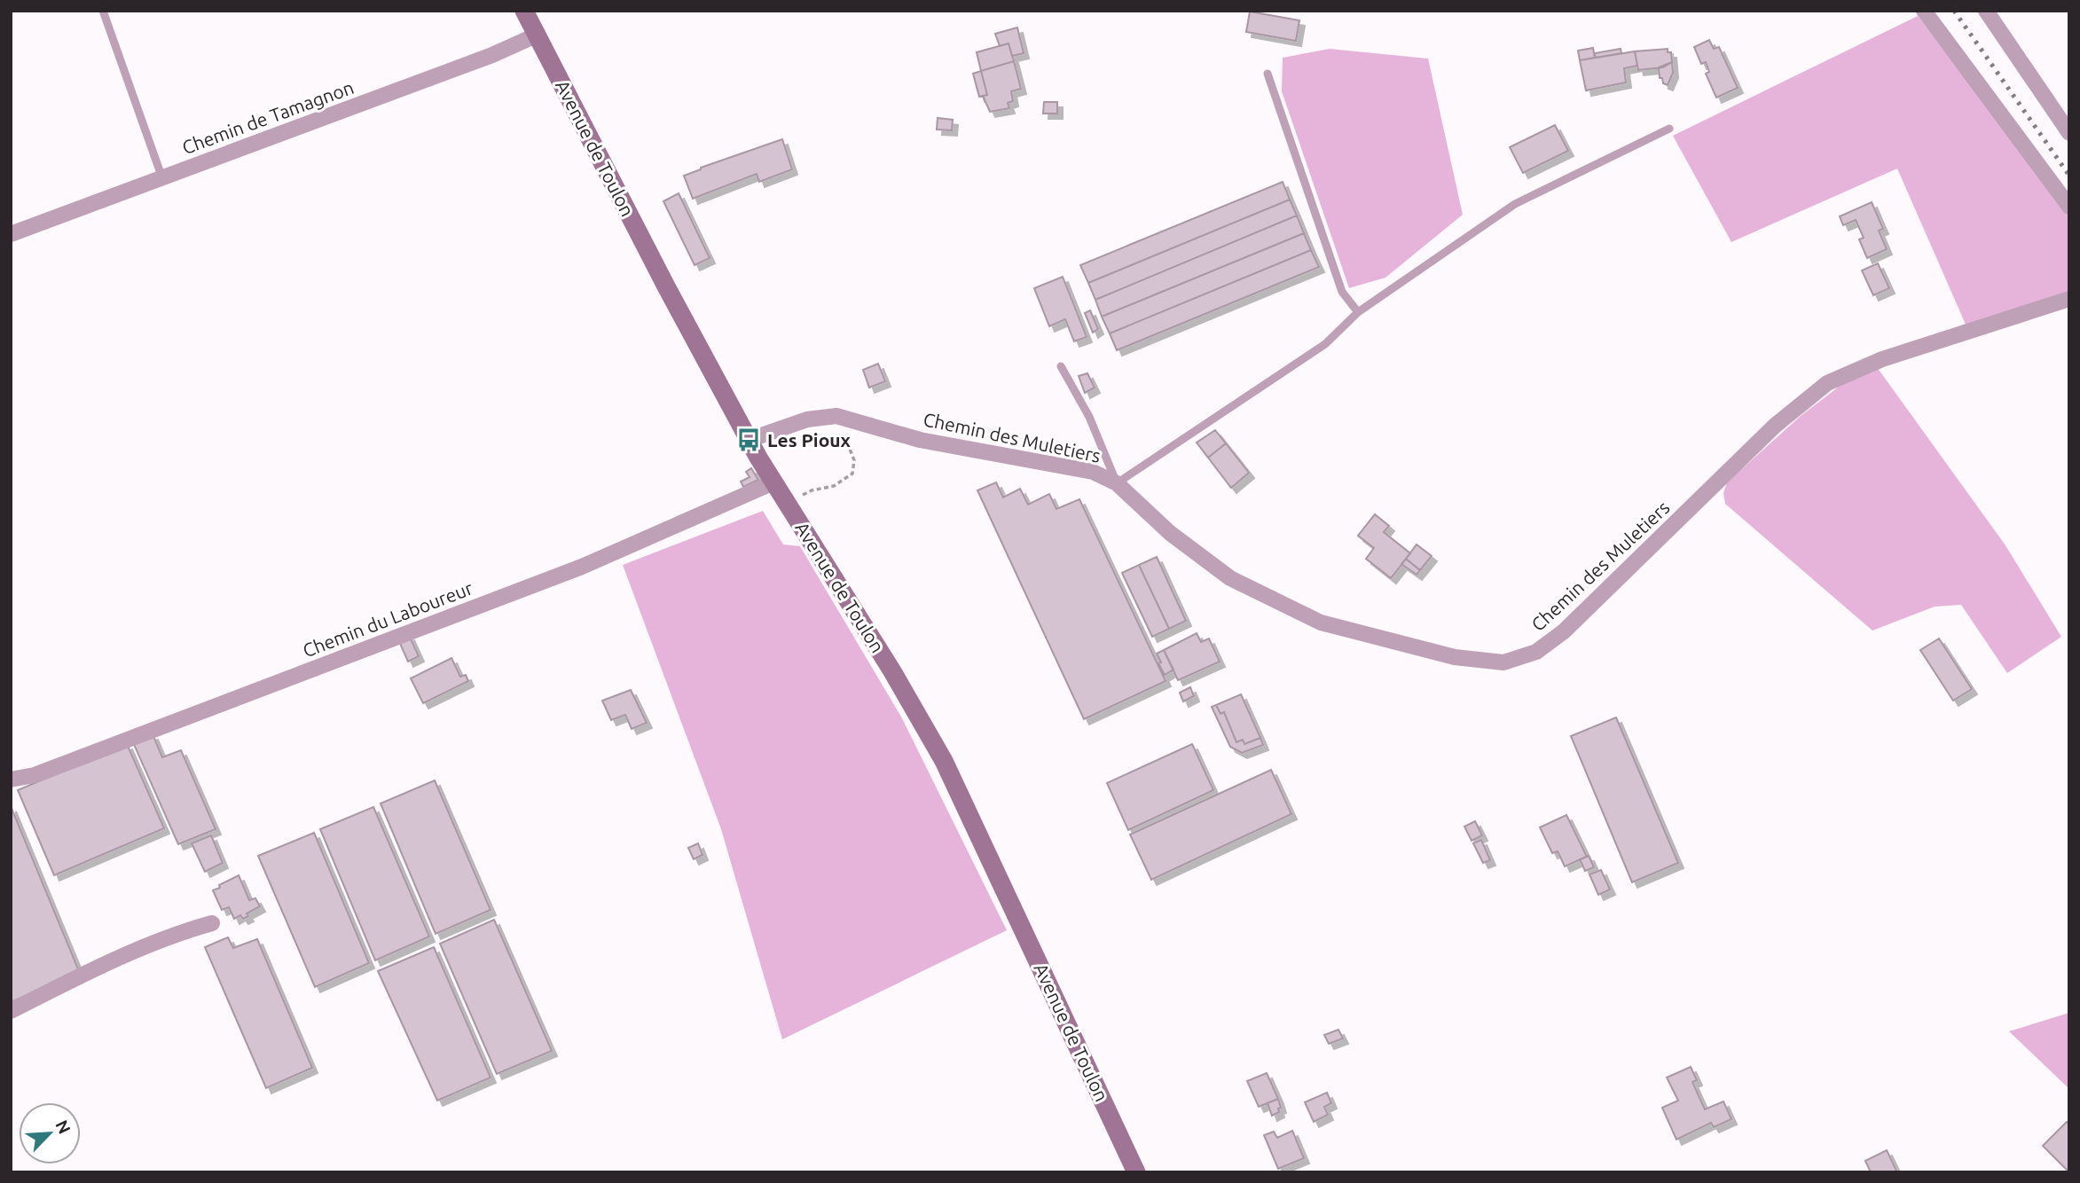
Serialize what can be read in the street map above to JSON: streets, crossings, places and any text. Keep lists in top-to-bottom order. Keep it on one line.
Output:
{"streets":{"main road":["Avenue de Toulon"],"street":["Chemin de Tamagnon","Chemin des Muletiers","Chemin du Laboureur"]},"crossings":[["Chemin de Tamagnon","Avenue de Toulon"],["Avenue de Toulon","Chemin des Muletiers"],["Avenue de Toulon","Chemin du Laboureur"]],"places":{"bus stop":["Les Pioux"]},"north":"top right"}
